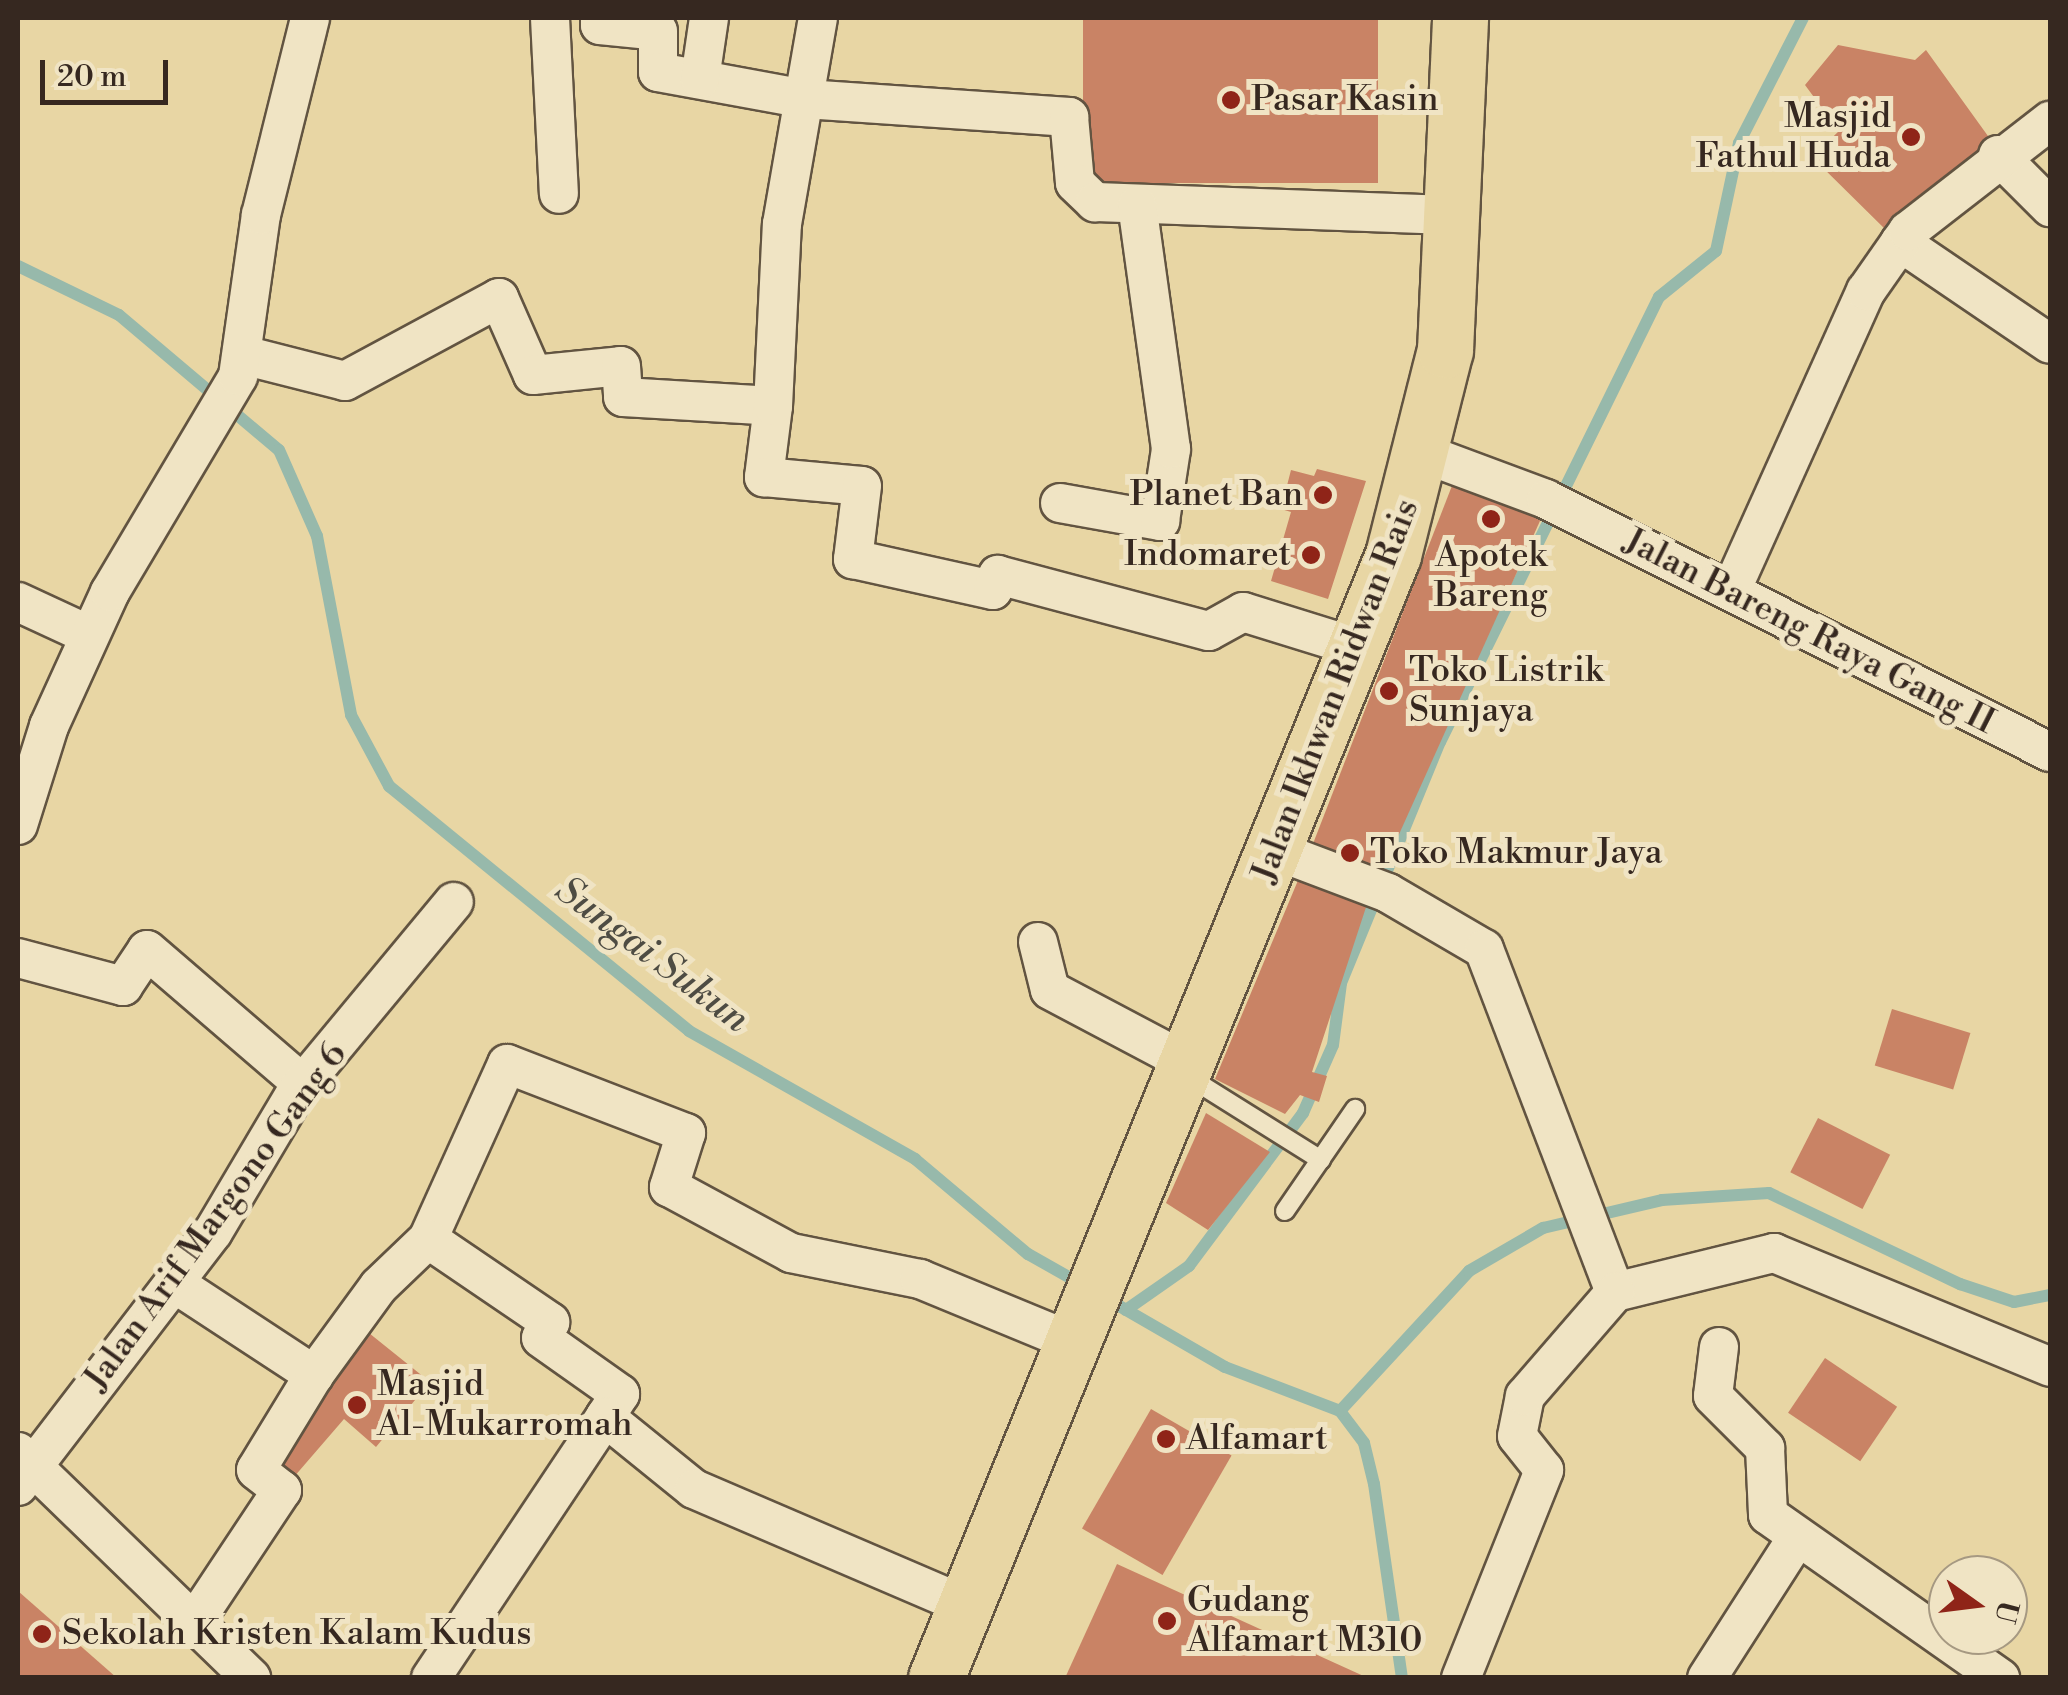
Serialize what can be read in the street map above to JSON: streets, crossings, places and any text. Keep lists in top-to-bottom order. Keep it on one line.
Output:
{"streets":{"main road":["Jalan Ikhwan Ridwan Rais"],"street":["Jalan Bareng Raya Gang II","Jalan Arif Margono Gang 6"]},"crossings":[["Jalan Bareng Raya Gang II","Jalan Ikhwan Ridwan Rais"]],"water":["Sungai Sukun"],"places":["Pasar Kasin","Masjid Fathul Huda","Planet Ban","Apotek Bareng","Indomaret","Toko Listrik Sunjaya","Toko Makmur Jaya","Masjid Al-Mukarromah","Alfamart","Gudang Alfamart M310","Sekolah Kristen Kalam Kudus"],"scale_bar":"20 m","north":"right"}
